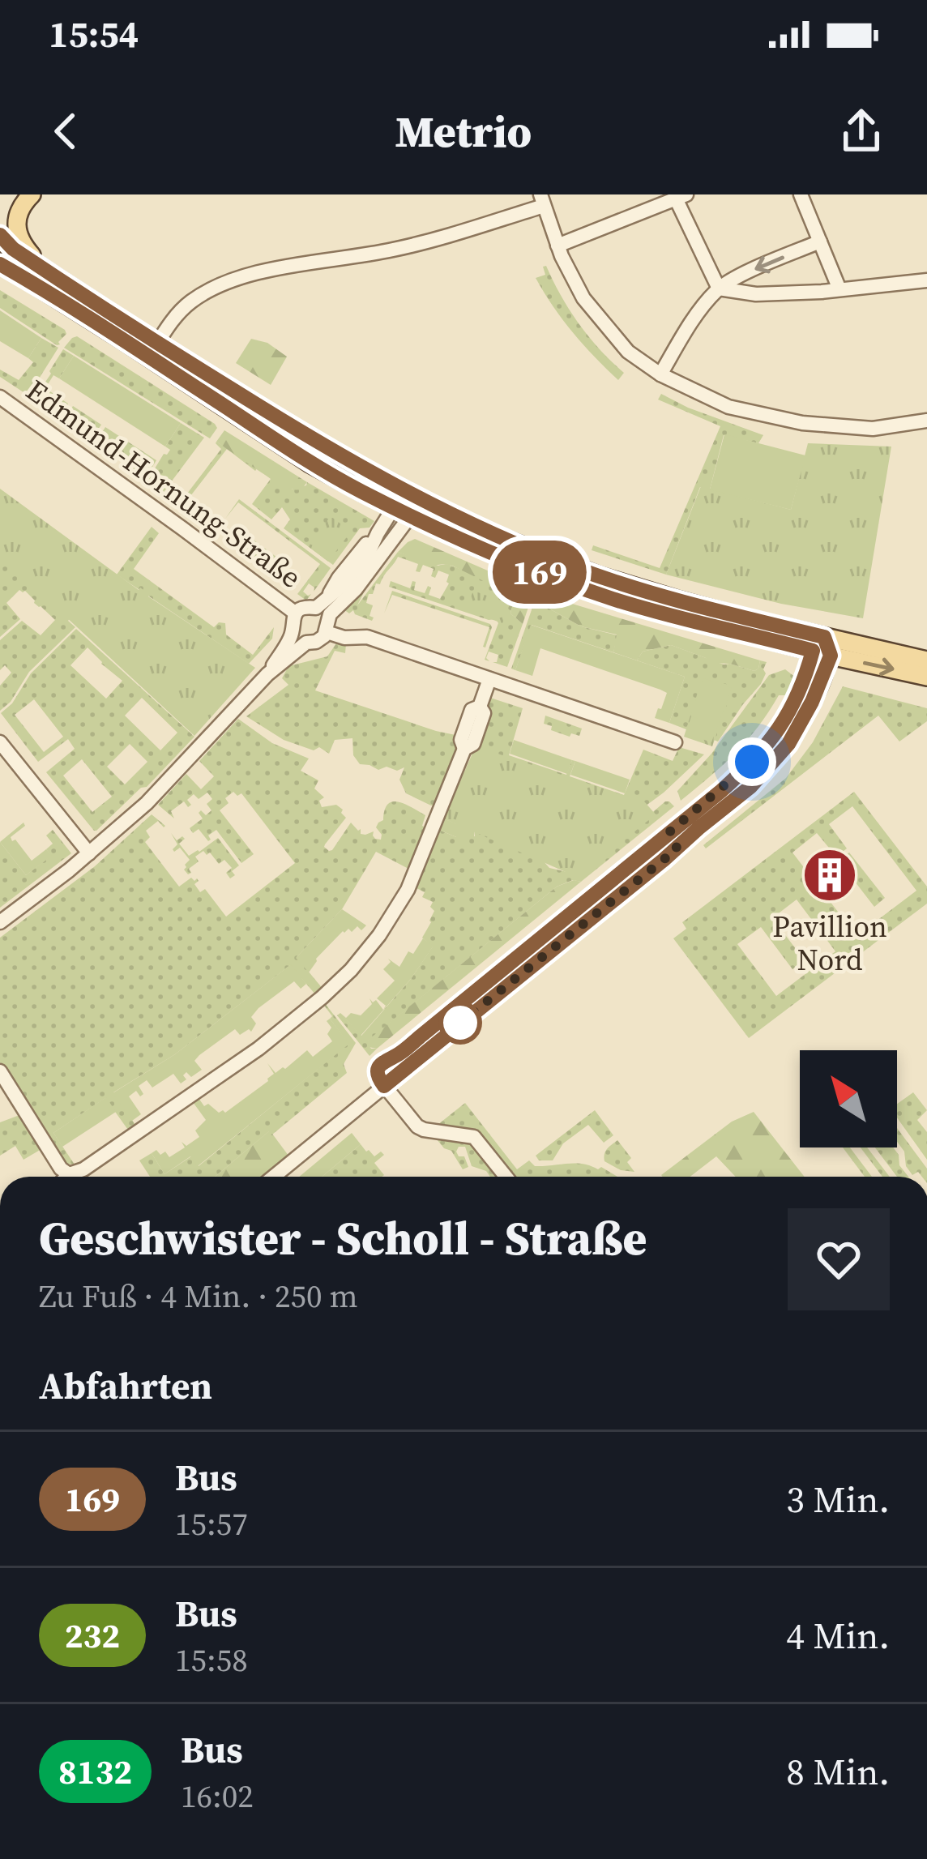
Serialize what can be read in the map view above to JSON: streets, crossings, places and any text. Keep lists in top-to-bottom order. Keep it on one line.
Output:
{"streets":{"street":["Edmund-Hornung-Straße"]},"places":{"building":["Pavillion Nord"]},"lines":["bus line 169"],"north":"top left","page":{"status":"15:54","header":"Metrio","on_map":"169","heading":[["Geschwister - Scholl - Straße","Zu Fuß · 4 Min. · 250 m"],"Abfahrten"],"list":[{"mark":"169","name":"Bus","note":"15:57","value":"3 Min."},{"mark":"232","name":"Bus","note":"15:58","value":"4 Min."},{"mark":"8132","name":"Bus","note":"16:02","value":"8 Min."}]}}
